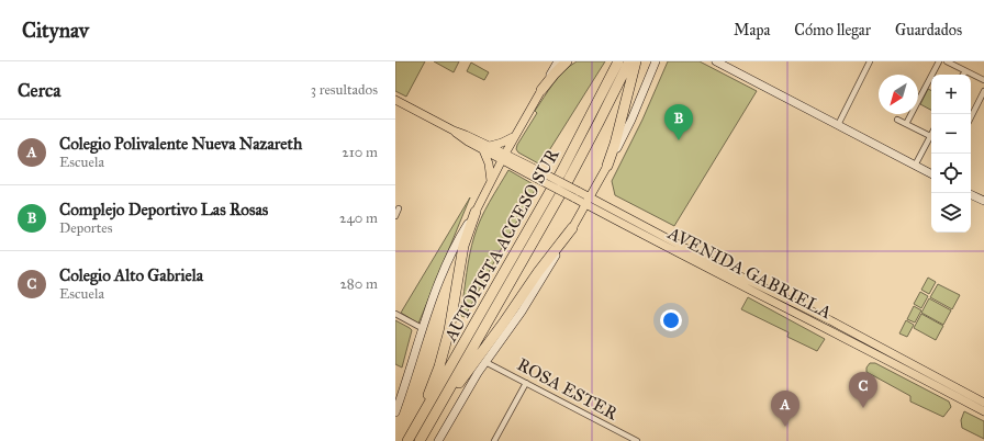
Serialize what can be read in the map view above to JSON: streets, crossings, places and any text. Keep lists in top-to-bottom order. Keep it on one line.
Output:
{"streets":{"highway":["AUTOPISTA ACCESO SUR"],"main road":["AVENIDA GABRIELA"],"street":["ROSA ESTER"]},"north":"bottom left","page":{"header":"Citynav","nav":["Mapa","Cómo llegar","Guardados"],"heading":["Cerca","3 resultados"],"map_buttons":["+","−"],"pins":["B","C","A"],"list":[{"mark":"A","name":"Colegio Polivalente Nueva Nazareth","note":"Escuela","value":"210 m"},{"mark":"B","name":"Complejo Deportivo Las Rosas","note":"Deportes","value":"240 m"},{"mark":"C","name":"Colegio Alto Gabriela","note":"Escuela","value":"280 m"}]}}
